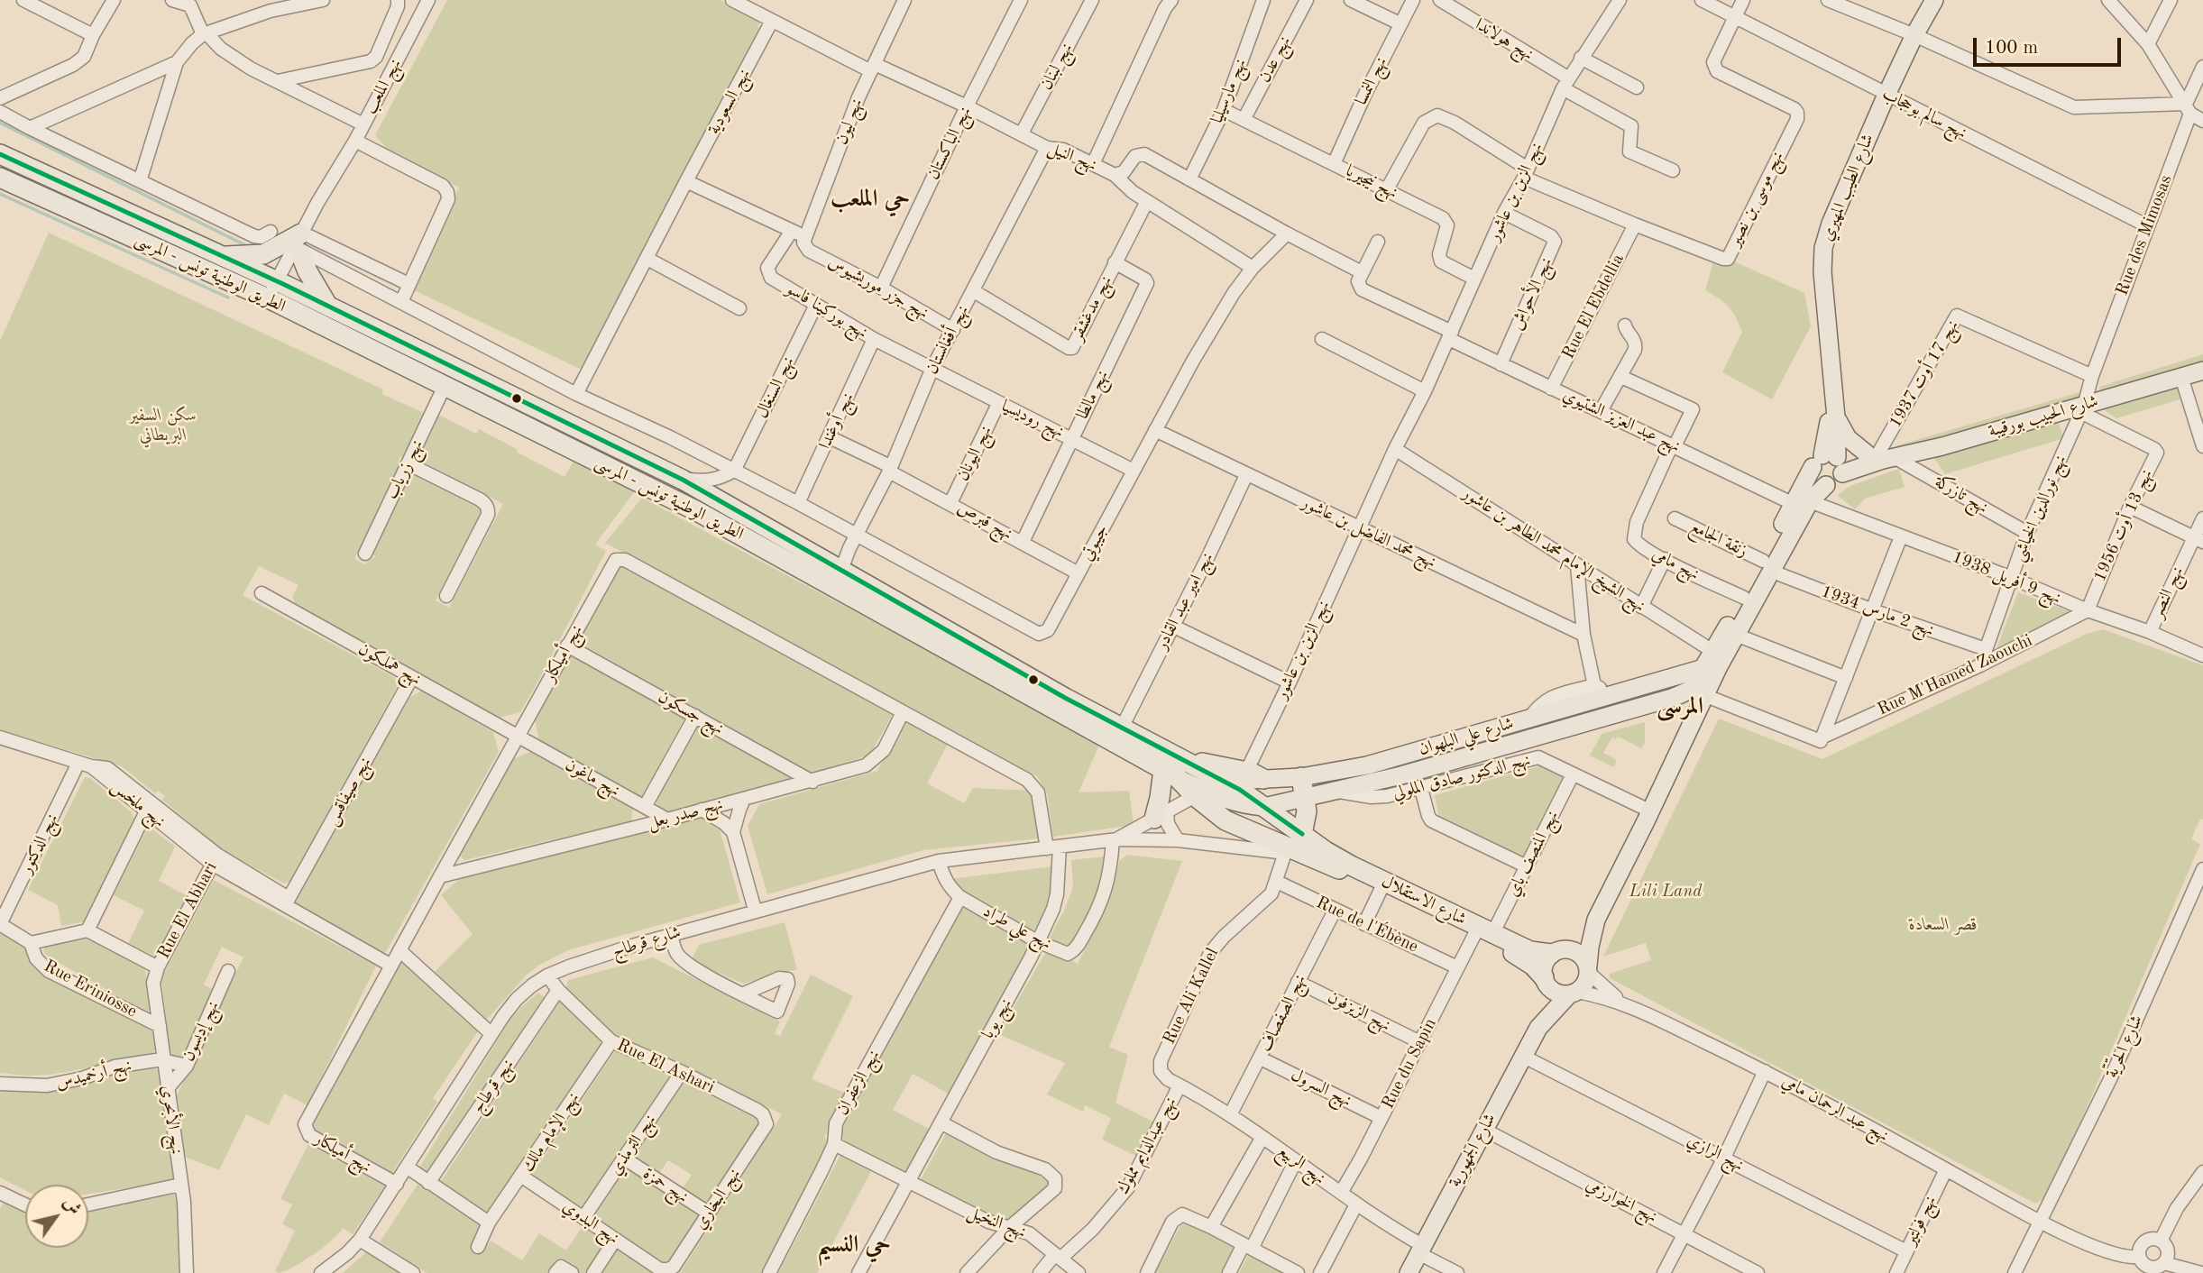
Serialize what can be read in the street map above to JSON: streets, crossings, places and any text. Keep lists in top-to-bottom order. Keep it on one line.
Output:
{"streets":{"highway":["الطريق الوطنية تونس - المرسى","شارع الاستقلال"],"main road":["شارع الطيب المهيري","شارع الحبيب بورقيبة","شارع علي البلهوان","شارع الجمهورية"],"street":["نهج هولاندا","نهج عدن","نهج لبنان","نهج النمسا","نهج الملعب","نهج مارسيليا","نهج السعودية","نهج سالم بوحجاب","نهج ليون","نهج الباكستان","نهج النيل","نهج نيجيريا","نهج الزين بن عاشور","نهج موسى بن نصير","Rue des Mimosas","نهج جزر موريشيوس","نهج الأحواش","Rue El Ebdellia","نهج مدغشقر","نهج بوركينا فاسو","نهج أفغانستان","نهج 17 أوت 1937","نهج السنغال","نهج مالطا","نهج روديسيا","نهج أوغندا","نهج عبد العزيز الشتيوي","نهج اليونان","نهج زرياب","نهج تازركة","نهج نورالدين الخياشي","نهج قبرص","نهج 13 أوت 1956","نهج محمد الفاضل بن عاشور","زنقة الجامع","جيبوتي","نهج الشيخ الإمام محمد الطاهر بن عاشور","نهج مامي","نهج 9 أفريل 1938","نهج النصر","نهج امير عبد القادر","نهج 2 مارس 1934","نهج أميلكار","نهج هملكون","Rue M'Hamed Zaouchi","نهج جسكون","نهج الدكتور صادق الملولي","نهج ماغون","نهج صيفاقس","نهج ملخس","نهج صدر بعل","نهج الدكتور","نهج المنصف باي","Rue El Abhari","Rue de l'Ébène","نهج علي طراد","شارع قرطاج","Rue Eriniosse","Rue Ali Kallel","نهج الزيزفون","نهج الصفصاف","نهج يوبا","نهج إديسون","شارع الحرّيّة","Rue du Sapin","Rue El Ashari","نهج أرخميدس","نهج الزعفران","نهج قرطاج","نهج السرول","نهج عبد الرحمان مامي","نهج الأبحري","نهج الإمام مالك","نهج الترمذي","نهج عبدالدايم مملوك","نهج الرازي","نهج الربيع","نهج حمزة","نهج البخاري","نهج الخوارزمي","نهج فولتير","نهج البدوي","نهج النخيل"]},"crossings":[["نهج هولاندا","نهج الزين بن عاشور"],["نهج عدن","نهج نيجيريا"],["نهج لبنان","نهج النيل"],["نهج النمسا","نهج نيجيريا"],["نهج الملعب","الطريق الوطنية تونس - المرسى"],["نهج مارسيليا","نهج النيل"],["نهج مارسيليا","نهج نيجيريا"],["نهج السعودية","نهج النيل"],["نهج السعودية","نهج جزر موريشيوس"],["نهج سالم بوحجاب","شارع الطيب المهيري"],["نهج سالم بوحجاب","نهج موسى بن نصير"],["نهج سالم بوحجاب","Rue des Mimosas"],["نهج ليون","نهج النيل"],["نهج ليون","نهج جزر موريشيوس"],["نهج الباكستان","نهج النيل"],["نهج الباكستان","نهج جزر موريشيوس"],["نهج النيل","نهج أفغانستان"],["نهج النيل","جيبوتي"],["نهج نيجيريا","نهج الزين بن عاشور"],["نهج نيجيريا","نهج موسى بن نصير"],["شارع الطيب المهيري","شارع الحبيب بورقيبة"],["نهج الزين بن عاشور","نهج موسى بن نصير"],["نهج الزين بن عاشور","نهج الأحواش"],["نهج الزين بن عاشور","نهج عبد العزيز الشتيوي"],["نهج الزين بن عاشور","نهج محمد الفاضل بن عاشور"],["نهج الزين بن عاشور","نهج الشيخ الإمام محمد الطاهر بن عاشور"],["نهج الزين بن عاشور","شارع علي البلهوان"],["نهج موسى بن نصير","Rue El Ebdellia"],["Rue des Mimosas","نهج 17 أوت 1937"],["Rue des Mimosas","شارع الحبيب بورقيبة"],["Rue des Mimosas","نهج نورالدين الخياشي"],["Rue des Mimosas","نهج 13 أوت 1956"],["الطريق الوطنية تونس - المرسى","نهج أفغانستان"],["الطريق الوطنية تونس - المرسى","نهج زرياب"],["الطريق الوطنية تونس - المرسى","نهج امير عبد القادر"],["الطريق الوطنية تونس - المرسى","شارع علي البلهوان"],["الطريق الوطنية تونس - المرسى","شارع الاستقلال"],["الطريق الوطنية تونس - المرسى","Rue Ali Kallel"],["نهج جزر موريشيوس","نهج بوركينا فاسو"],["نهج جزر موريشيوس","نهج أفغانستان"],["نهج الأحواش","نهج عبد العزيز الشتيوي"],["Rue El Ebdellia","نهج عبد العزيز الشتيوي"],["نهج مدغشقر","نهج أفغانستان"],["نهج مدغشقر","نهج مالطا"],["نهج بوركينا فاسو","نهج أفغانستان"],["نهج بوركينا فاسو","نهج السنغال"],["نهج بوركينا فاسو","نهج روديسيا"],["نهج بوركينا فاسو","نهج أوغندا"],["نهج أفغانستان","نهج روديسيا"],["نهج أفغانستان","نهج قبرص"],["نهج أفغانستان","جيبوتي"],["نهج 17 أوت 1937","شارع الحبيب بورقيبة"],["نهج 17 أوت 1937","نهج تازركة"],["نهج مالطا","نهج روديسيا"],["نهج مالطا","نهج قبرص"],["شارع الحبيب بورقيبة","نهج تازركة"],["شارع الحبيب بورقيبة","نهج نورالدين الخياشي"],["شارع الحبيب بورقيبة","نهج 13 أوت 1956"],["نهج روديسيا","نهج اليونان"],["نهج روديسيا","جيبوتي"],["نهج أوغندا","نهج قبرص"],["نهج عبد العزيز الشتيوي","نهج مامي"],["نهج عبد العزيز الشتيوي","نهج 9 أفريل 1938"],["نهج اليونان","نهج قبرص"],["نهج تازركة","نهج نورالدين الخياشي"],["نهج نورالدين الخياشي","نهج 13 أوت 1956"],["نهج نورالدين الخياشي","نهج 9 أفريل 1938"],["نهج نورالدين الخياشي","نهج 2 مارس 1934"],["نهج نورالدين الخياشي","Rue M'Hamed Zaouchi"],["نهج قبرص","جيبوتي"],["نهج 13 أوت 1956","نهج 9 أفريل 1938"],["نهج 13 أوت 1956","Rue M'Hamed Zaouchi"],["نهج محمد الفاضل بن عاشور","جيبوتي"],["نهج محمد الفاضل بن عاشور","نهج امير عبد القادر"],["زنقة الجامع","نهج 2 مارس 1934"],["نهج 9 أفريل 1938","نهج النصر"],["نهج 9 أفريل 1938","Rue M'Hamed Zaouchi"],["نهج أميلكار","نهج هملكون"],["نهج أميلكار","نهج جسكون"],["نهج أميلكار","نهج ماغون"],["نهج أميلكار","نهج ملخس"],["نهج أميلكار","نهج صدر بعل"],["نهج أميلكار","شارع قرطاج"],["نهج أميلكار","نهج يوبا"],["نهج هملكون","نهج ماغون"],["نهج هملكون","نهج صيفاقس"],["نهج جسكون","نهج صدر بعل"],["شارع علي البلهوان","نهج الدكتور صادق الملولي"],["نهج الدكتور صادق الملولي","نهج المنصف باي"],["نهج ماغون","نهج صدر بعل"],["نهج صيفاقس","نهج ملخس"],["نهج ملخس","نهج الدكتور"],["نهج ملخس","Rue El Abhari"],["نهج المنصف باي","شارع الاستقلال"],["نهج المنصف باي","Rue du Sapin"],["شارع الاستقلال","Rue du Sapin"],["شارع الاستقلال","شارع الجمهورية"],["Rue El Abhari","نهج الأبحري"],["Rue de l'Ébène","Rue Ali Kallel"],["Rue de l'Ébène","نهج الصفصاف"],["Rue de l'Ébène","Rue du Sapin"],["نهج علي طراد","شارع قرطاج"],["نهج علي طراد","نهج يوبا"],["نهج علي طراد","نهج الزعفران"],["شارع قرطاج","نهج يوبا"],["شارع قرطاج","Rue El Ashari"],["Rue Eriniosse","نهج الأبحري"],["Rue Ali Kallel","نهج عبدالدايم مملوك"],["Rue Ali Kallel","نهج الربيع"],["نهج الزيزفون","نهج الصفصاف"],["نهج الزيزفون","Rue du Sapin"],["نهج الصفصاف","نهج السرول"],["نهج الصفصاف","نهج الربيع"],["نهج يوبا","نهج النخيل"],["نهج إديسون","نهج أرخميدس"],["نهج إديسون","نهج الأبحري"],["شارع الحرّيّة","نهج عبد الرحمان مامي"],["Rue du Sapin","نهج السرول"],["Rue du Sapin","نهج الربيع"],["Rue El Ashari","نهج قرطاج"],["Rue El Ashari","نهج الإمام مالك"],["Rue El Ashari","نهج الترمذي"],["Rue El Ashari","نهج البخاري"],["نهج أرخميدس","نهج الأبحري"],["نهج عبد الرحمان مامي","نهج فولتير"],["نهج الإمام مالك","نهج البدوي"],["نهج الترمذي","نهج حمزة"],["نهج الترمذي","نهج البدوي"],["نهج عبدالدايم مملوك","نهج الربيع"],["نهج عبدالدايم مملوك","نهج النخيل"],["شارع الجمهورية","نهج الرازي"],["شارع الجمهورية","نهج الربيع"],["شارع الجمهورية","نهج الخوارزمي"],["نهج الرازي","نهج فولتير"],["نهج حمزة","نهج البخاري"],["نهج البخاري","نهج البدوي"]],"districts":["حي الملعب","المرسى","حي النسيم"],"parks":["سكن السفير البريطاني","Lili Land","قصر السعادة"],"scale_bar":"100 m","north":"top right"}
